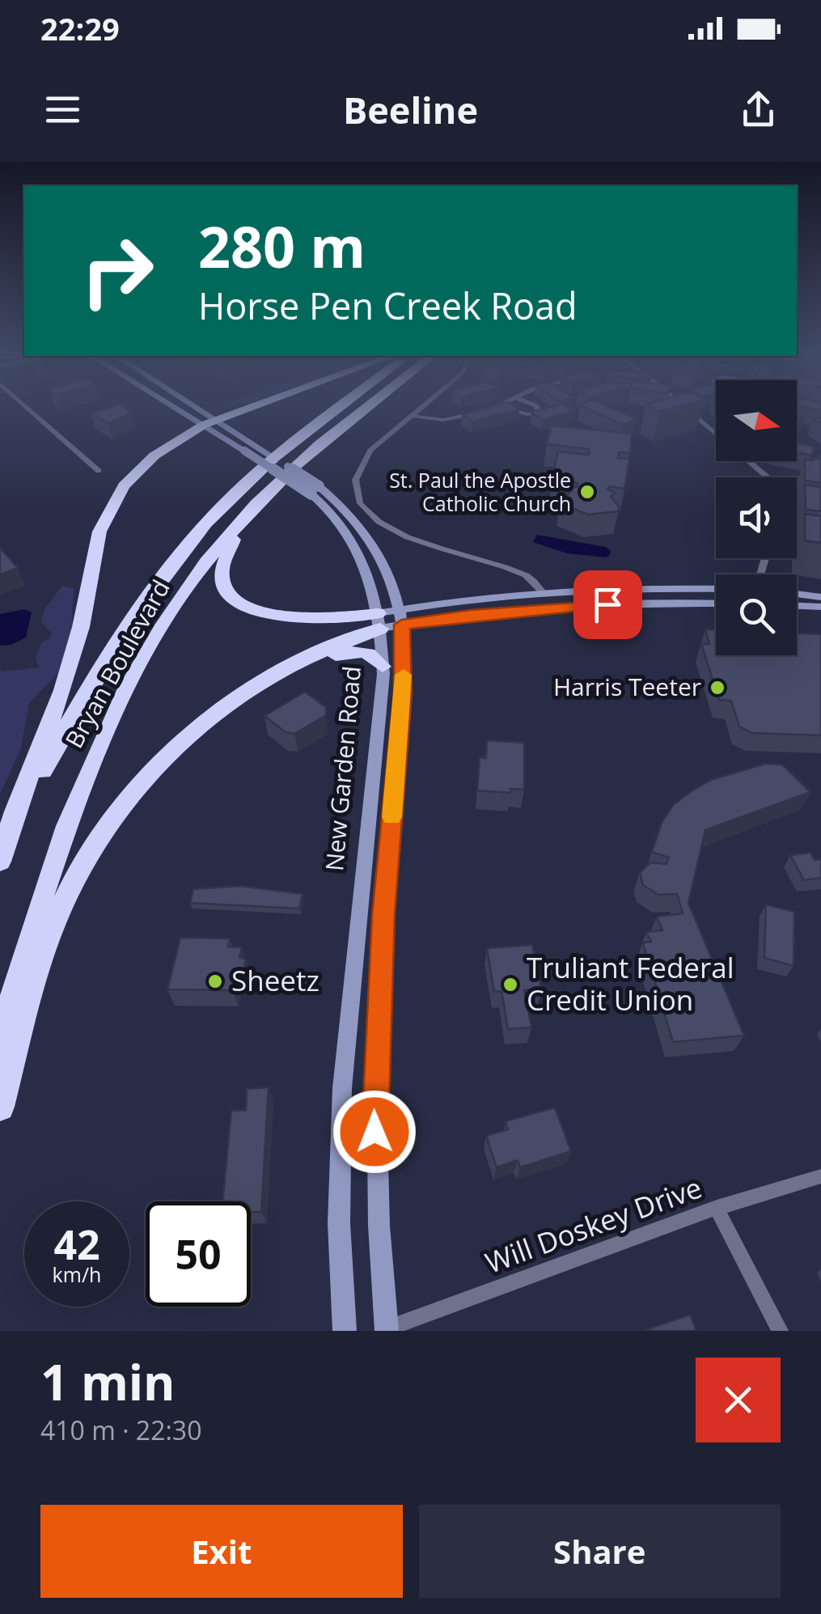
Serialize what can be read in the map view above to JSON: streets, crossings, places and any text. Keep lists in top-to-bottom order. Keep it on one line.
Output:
{"streets":{"highway":["Bryan Boulevard"],"main road":["New Garden Road"],"street":["Will Doskey Drive"]},"crossings":[["New Garden Road","Will Doskey Drive"]],"places":["St. Paul the Apostle Catholic Church","Harris Teeter","Sheetz","Truliant Federal Credit Union"],"north":"right","page":{"status":"22:29","header":"Beeline","turn":["280 m","Horse Pen Creek Road"],"speed":"42 km/h","limit":"50","heading":["1 min","410 m · 22:30"],"buttons":["Exit","Share"]}}
